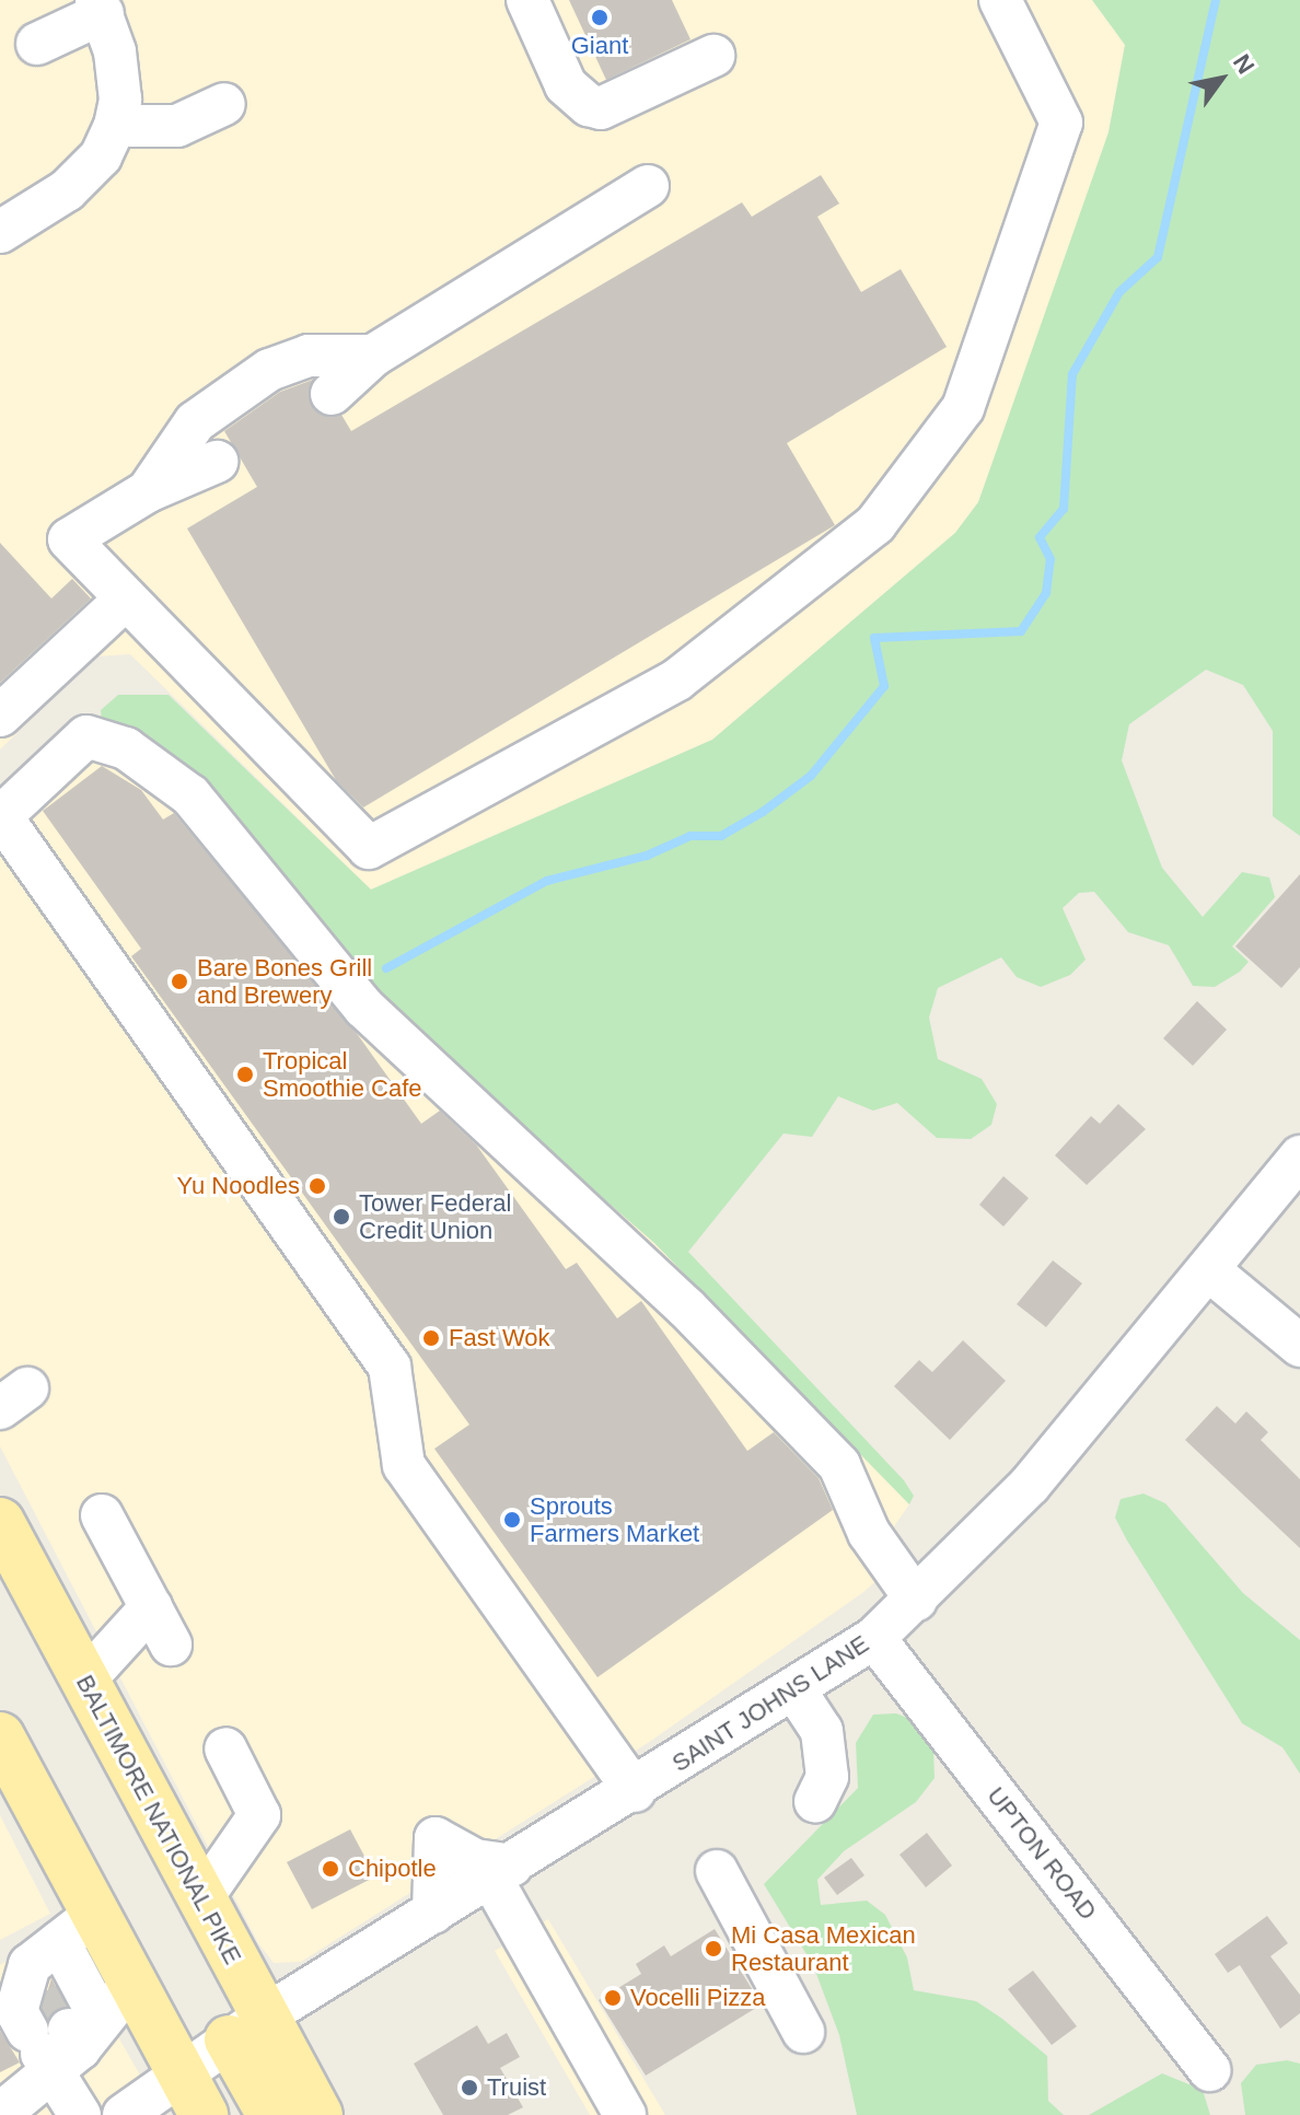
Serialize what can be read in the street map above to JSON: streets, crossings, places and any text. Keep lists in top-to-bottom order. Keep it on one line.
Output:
{"streets":{"main road":["BALTIMORE NATIONAL PIKE"],"street":["SAINT JOHNS LANE","UPTON ROAD"]},"crossings":[["SAINT JOHNS LANE","BALTIMORE NATIONAL PIKE"],["SAINT JOHNS LANE","UPTON ROAD"]],"places":["Giant","Bare Bones Grill and Brewery","Tropical Smoothie Cafe","Yu Noodles","Tower Federal Credit Union","Fast Wok","Sprouts Farmers Market","Chipotle","Mi Casa Mexican Restaurant","Vocelli Pizza","Truist"],"north":"top right"}
